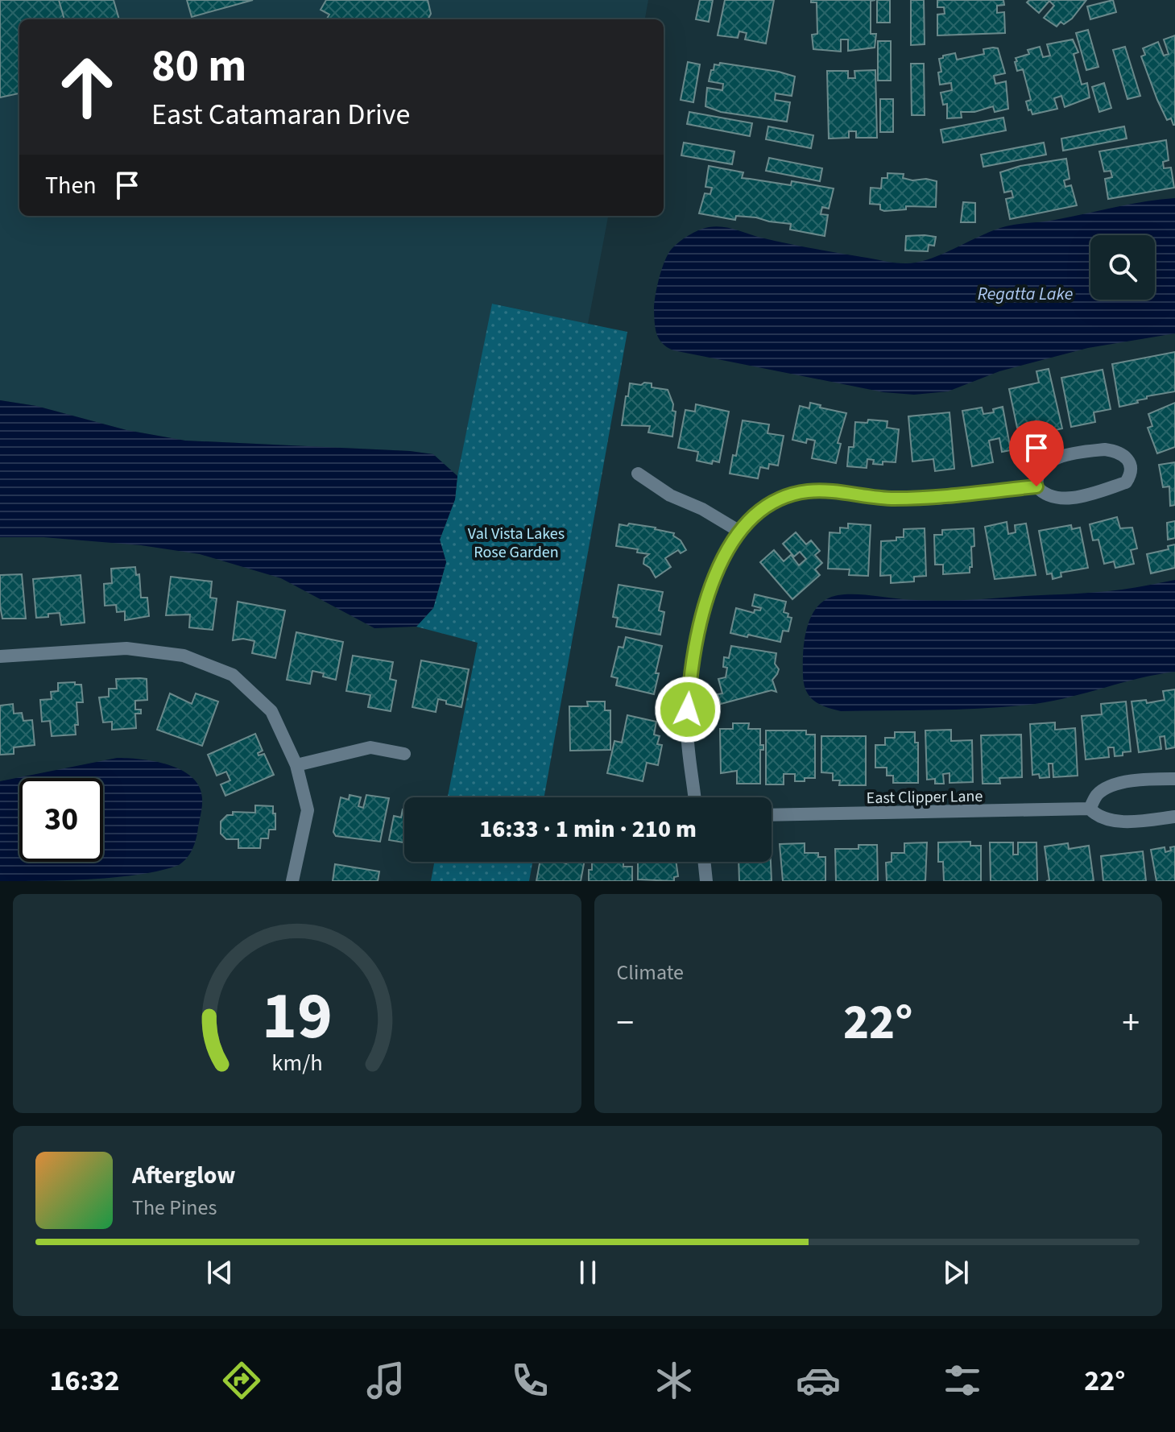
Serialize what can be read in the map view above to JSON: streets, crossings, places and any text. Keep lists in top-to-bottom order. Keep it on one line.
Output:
{"streets":{"street":["East Clipper Lane"]},"water":["Regatta Lake"],"parks":["Val Vista Lakes Rose Garden"],"page":{"turn":["80 m","East Catamaran Drive"],"then":"Then","limit":"30","trip":"16:33 · 1 min · 210 m","tile":"Climate","heat":["−","22°","+"],"song":["Afterglow","The Pines"],"tabs":["16:32","22°"],"gauge":["19","km/h"]}}
